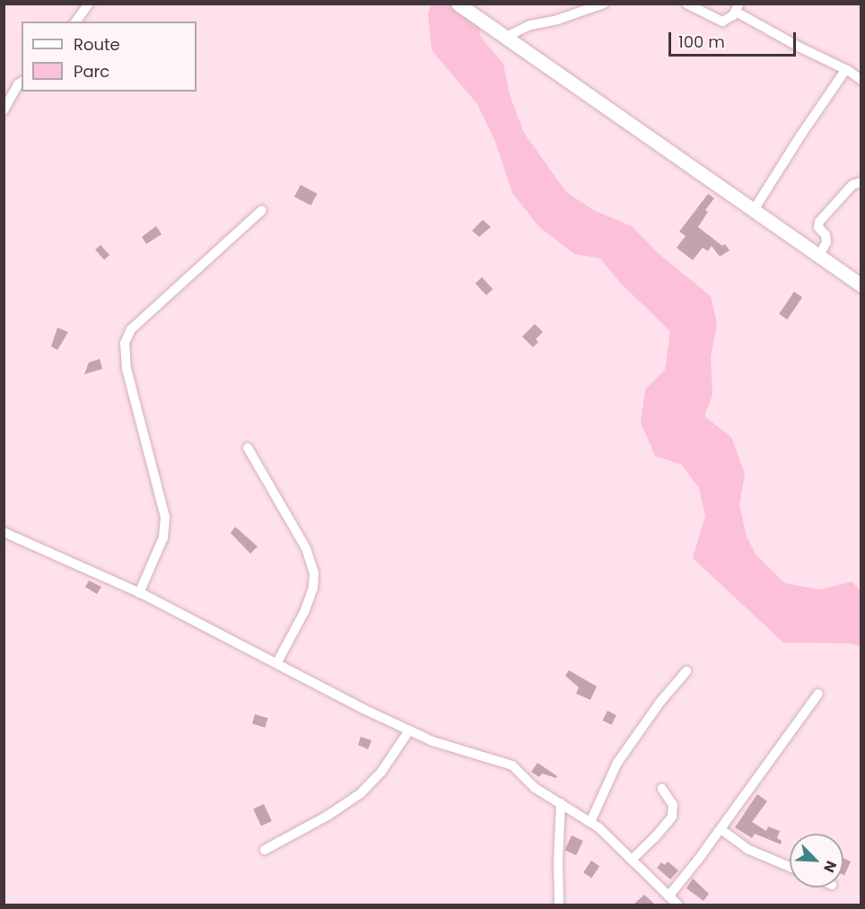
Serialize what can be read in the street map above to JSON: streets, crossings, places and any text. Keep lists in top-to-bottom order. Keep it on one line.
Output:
{"legend":["Route","Parc"],"scale_bar":"100 m","north":"bottom right"}
